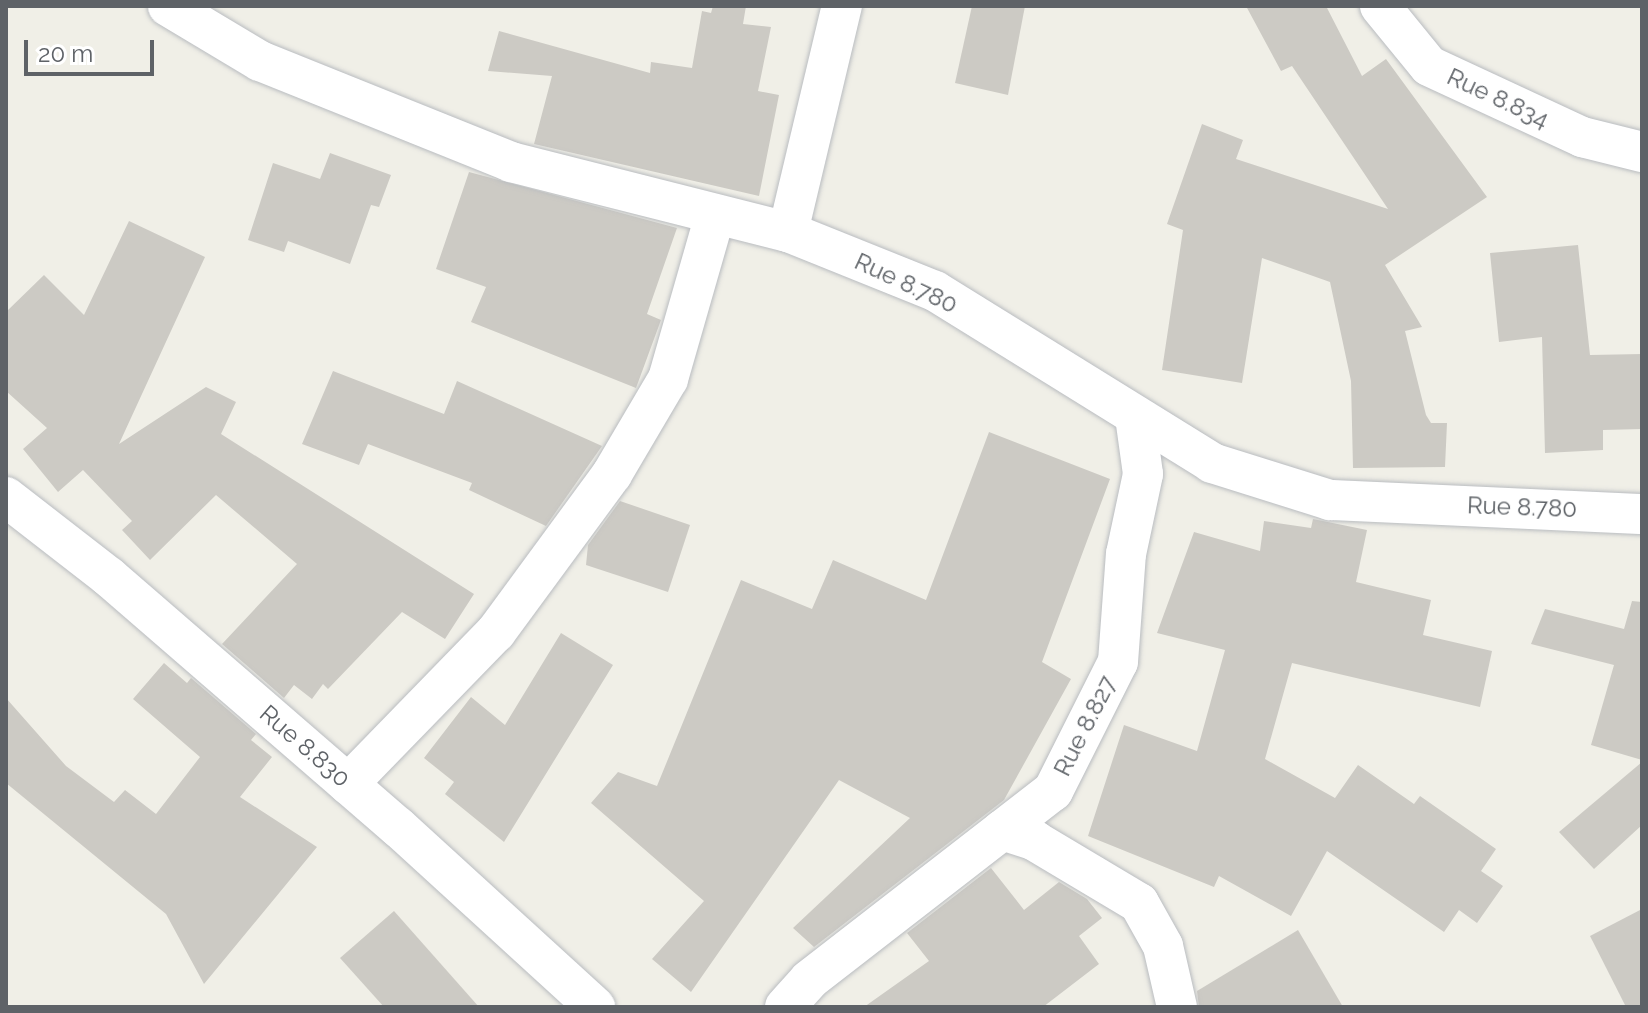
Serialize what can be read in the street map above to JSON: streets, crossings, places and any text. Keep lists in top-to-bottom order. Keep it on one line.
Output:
{"streets":{"street":["Rue 8.834","Rue 8.780","Rue 8.827","Rue 8.830"]},"crossings":[["Rue 8.780","Rue 8.827"]],"scale_bar":"20 m"}
